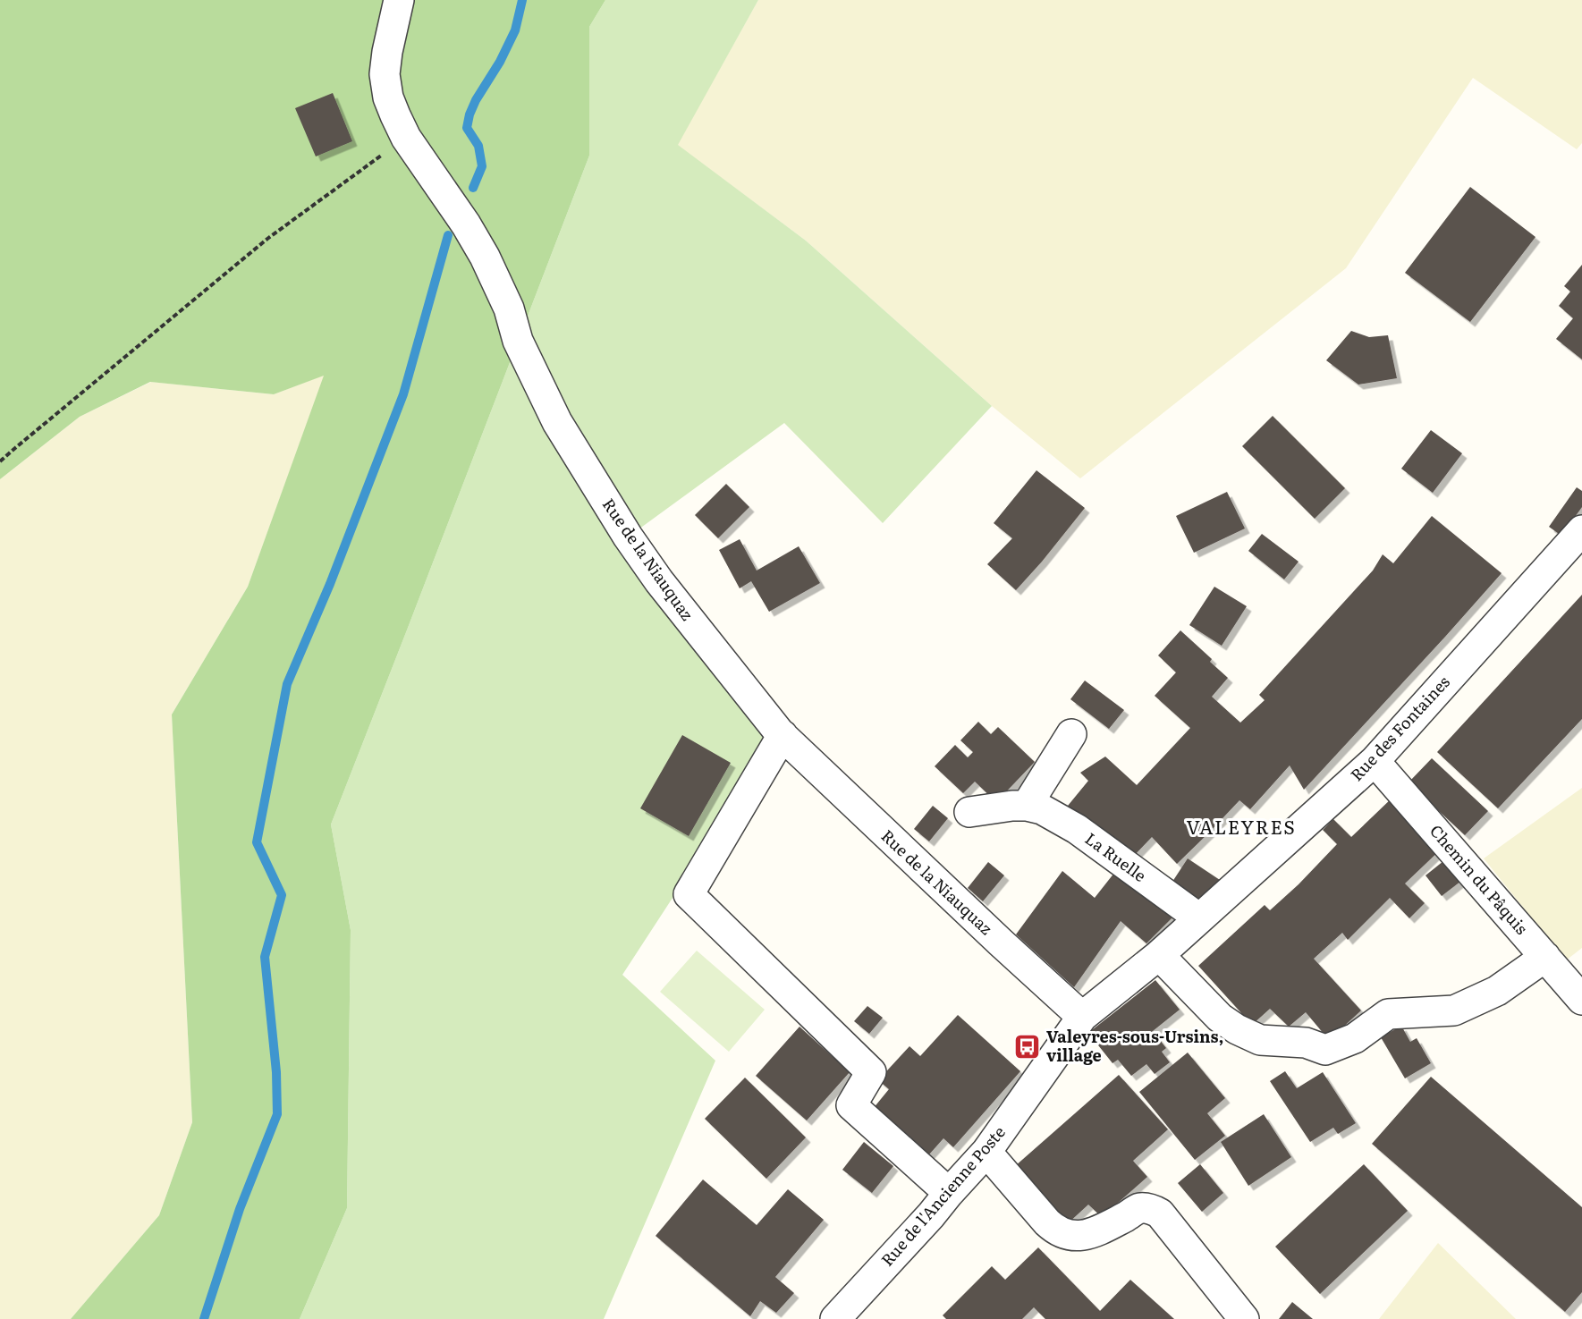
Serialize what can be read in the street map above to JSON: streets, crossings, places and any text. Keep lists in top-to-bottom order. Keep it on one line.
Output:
{"streets":{"street":["Rue de la Niauquaz","Rue des Fontaines","La Ruelle","Chemin du Pâquis","Rue de l'Ancienne Poste"]},"crossings":[["Rue de la Niauquaz","Rue des Fontaines"],["Rue de la Niauquaz","Rue de l'Ancienne Poste"],["Rue des Fontaines","La Ruelle"],["Rue des Fontaines","Chemin du Pâquis"],["Rue des Fontaines","Rue de l'Ancienne Poste"]],"districts":["VALEYRES"],"places":{"bus stop":["Valeyres-sous-Ursins, village"]}}
